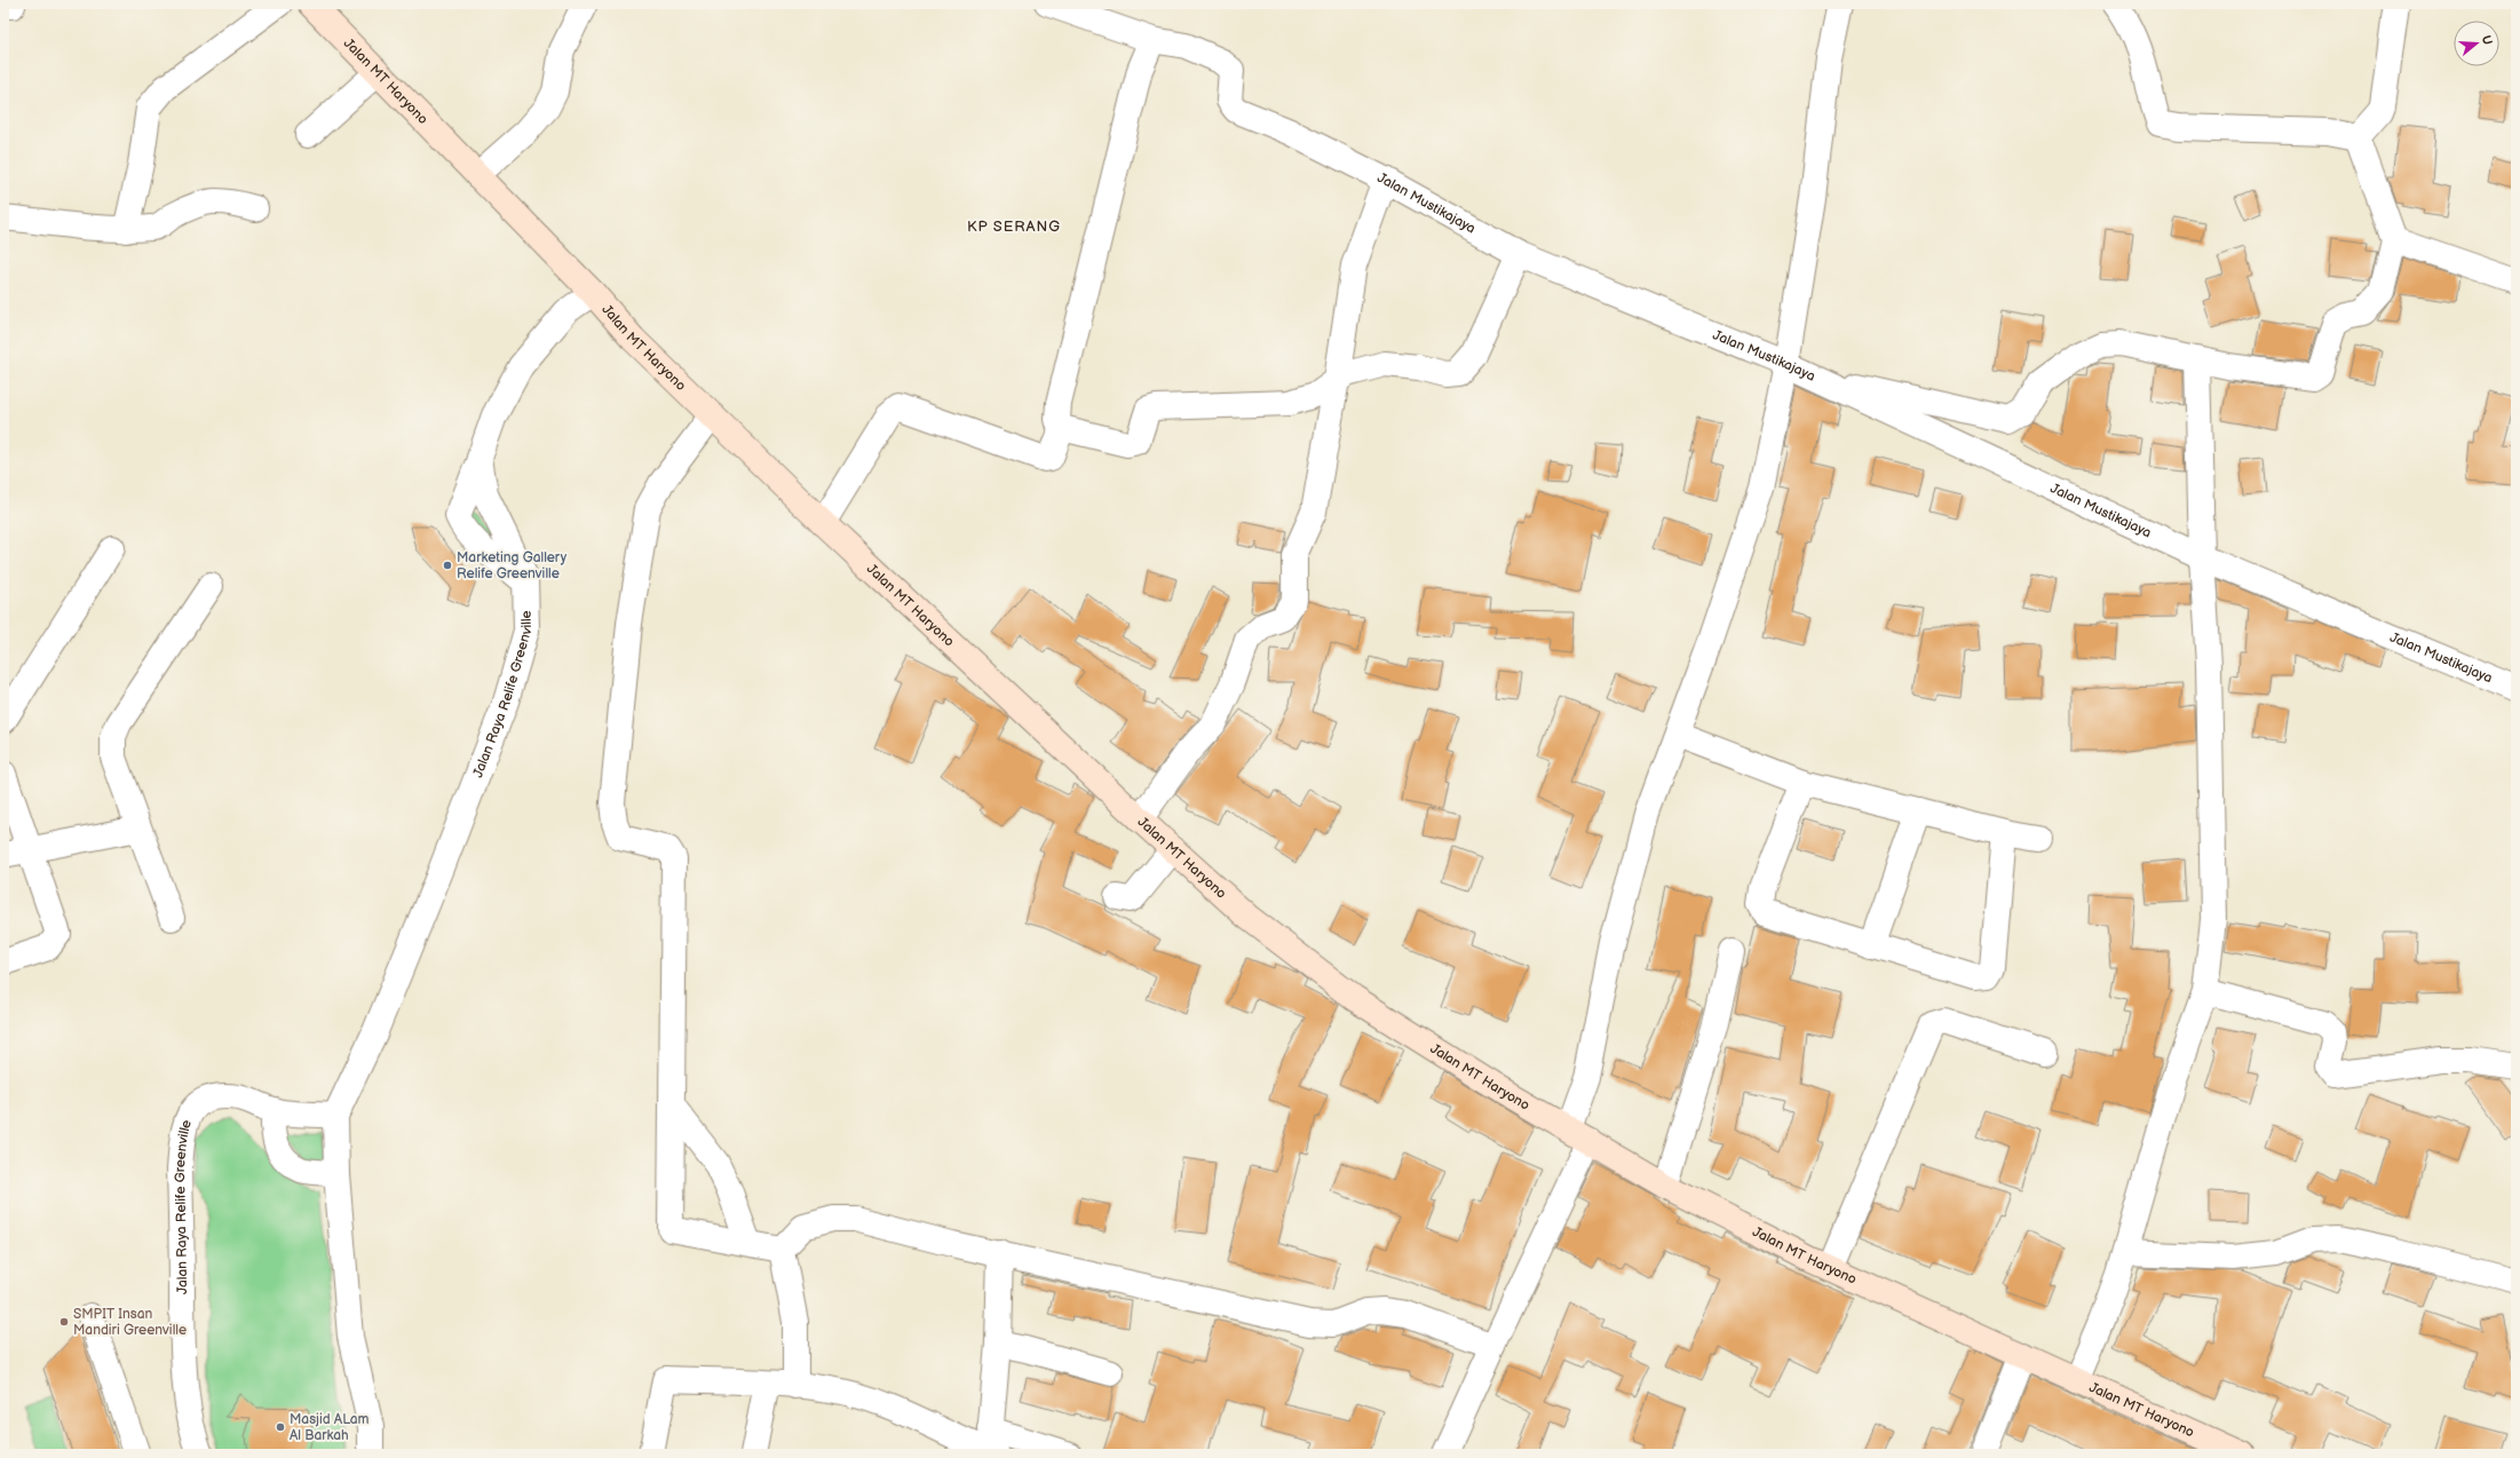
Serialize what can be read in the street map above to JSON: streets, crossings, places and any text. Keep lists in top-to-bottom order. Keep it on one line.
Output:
{"streets":{"main road":["Jalan MT Haryono"],"street":["Jalan Mustikajaya","Jalan Raya Relife Greenville"]},"crossings":[["Jalan MT Haryono","Jalan Raya Relife Greenville"]],"districts":["KP SERANG"],"places":["Marketing Gallery Relife Greenville","SMPIT Insan Mandiri Greenville","Masjid ALam Al Barkah"],"north":"right"}
